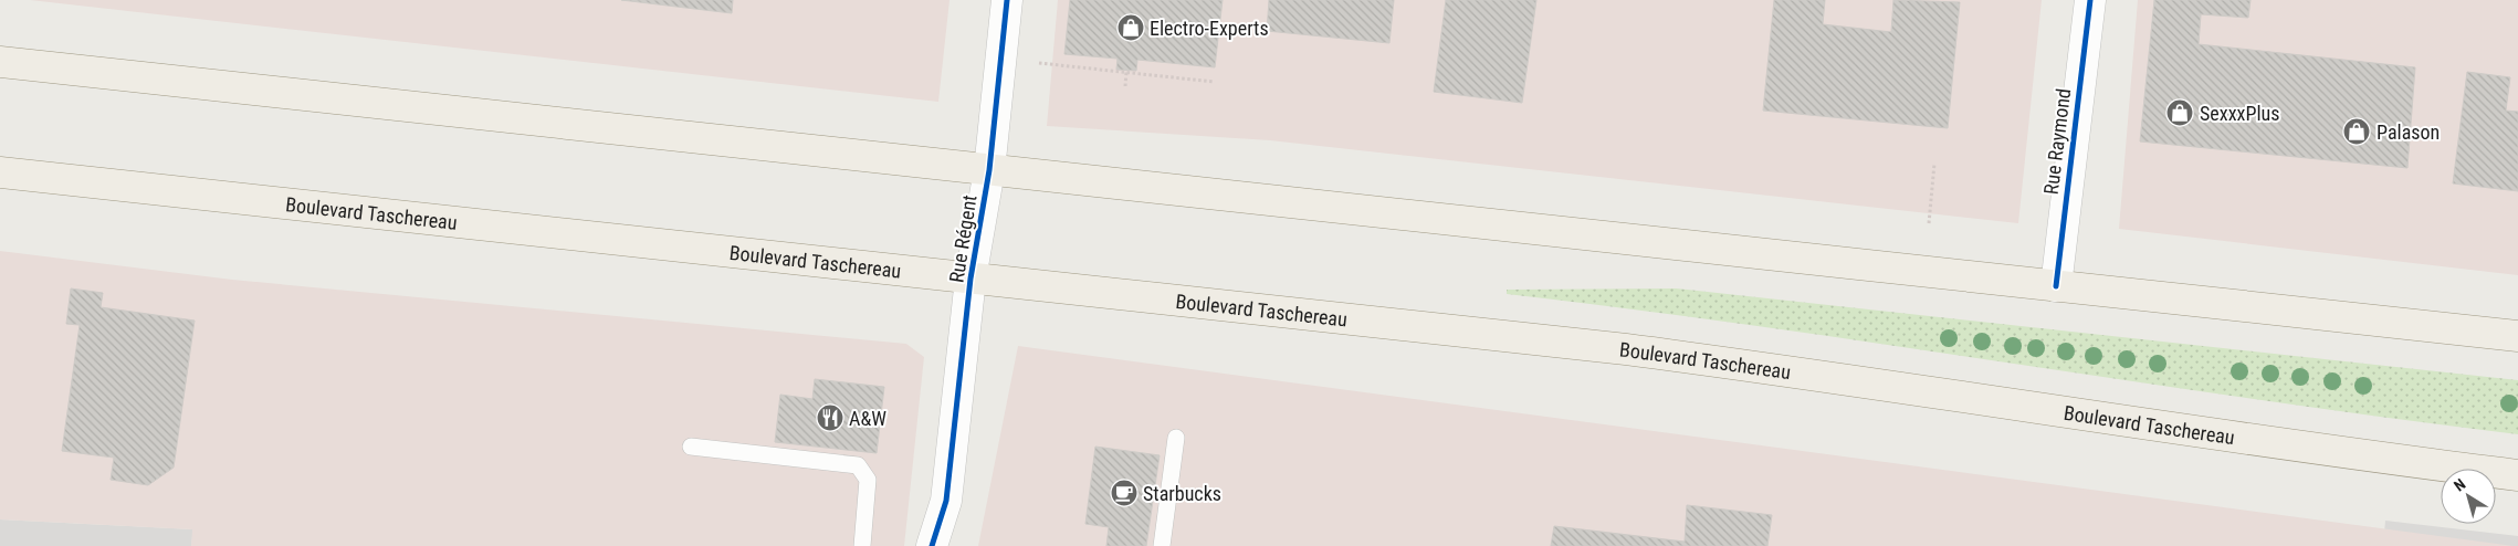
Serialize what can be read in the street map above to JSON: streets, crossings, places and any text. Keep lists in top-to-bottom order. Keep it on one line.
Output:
{"streets":{"main road":["Boulevard Taschereau"],"street":["Rue Raymond","Rue Régent"]},"crossings":[["Boulevard Taschereau","Rue Régent"]],"places":{"shop":["Electro-Experts","SexxxPlus","Palason"],"restaurant":["A&W"],"cafe":["Starbucks"]},"north":"top left"}
